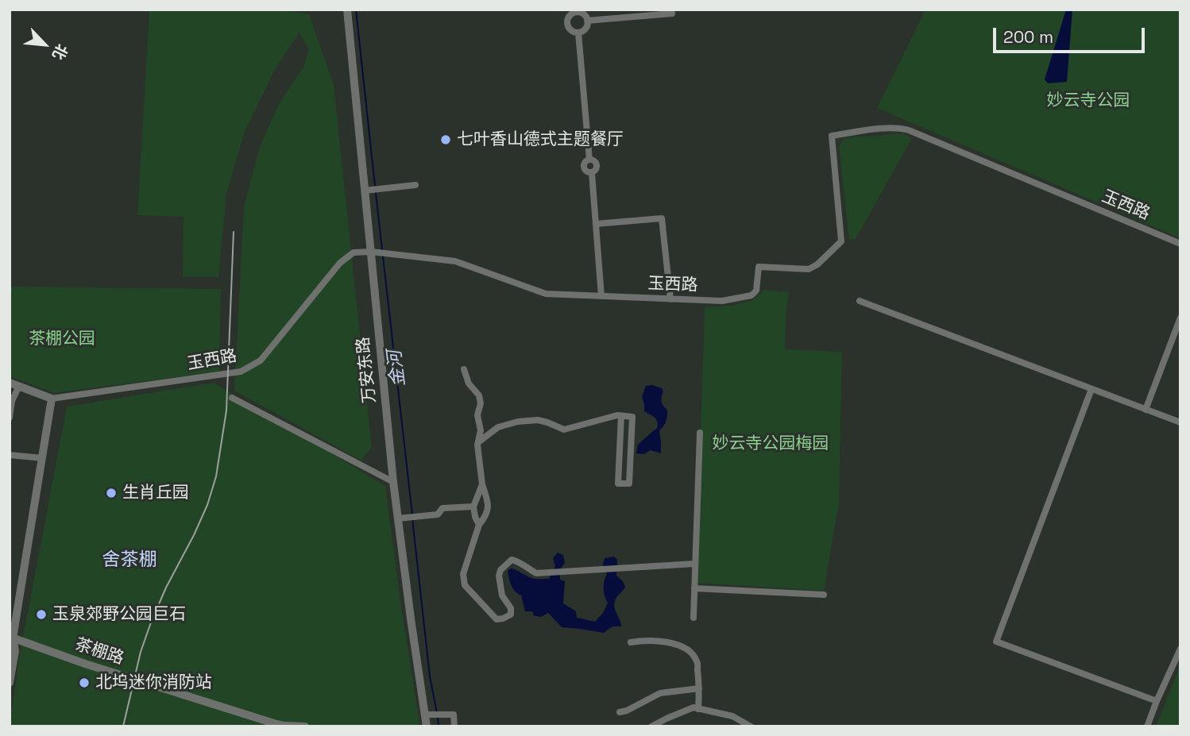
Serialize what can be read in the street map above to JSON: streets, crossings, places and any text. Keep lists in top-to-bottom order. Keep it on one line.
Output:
{"streets":{"street":["玉西路","万安东路","茶棚路"]},"crossings":[["玉西路","万安东路"]],"districts":["舍茶棚"],"water":["金河"],"parks":["妙云寺公园","茶棚公园","妙云寺公园梅园"],"places":["七叶香山德式主题餐厅","生肖丘园","玉泉郊野公园巨石","北坞迷你消防站"],"scale_bar":"200 m","north":"bottom right"}
